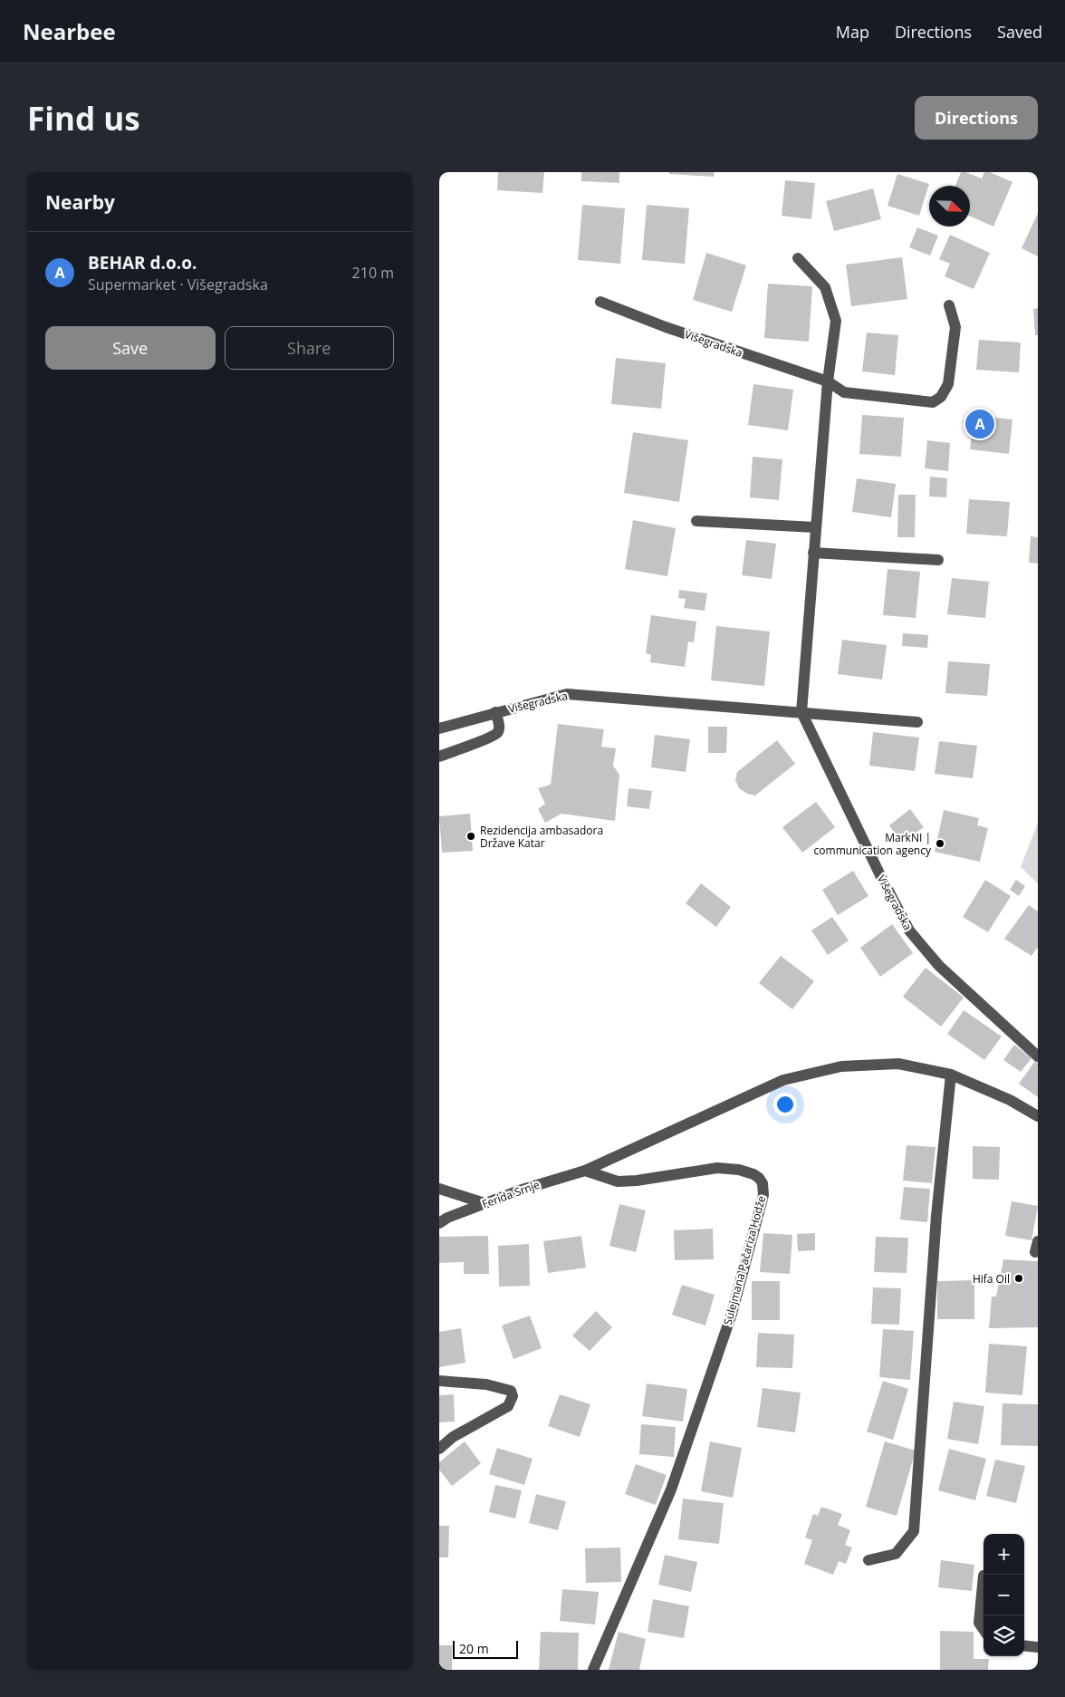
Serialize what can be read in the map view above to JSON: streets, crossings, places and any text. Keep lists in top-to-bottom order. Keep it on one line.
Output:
{"streets":{"street":["Višegradska","Ferida Srnje","Sulejmana Pačariza Hodže"]},"crossings":[["Ferida Srnje","Sulejmana Pačariza Hodže"]],"places":["Rezidencija ambasadora Države Katar","MarkNI | communication agency","Hifa Oil"],"scale_bar":"20 m","north":"bottom right","page":{"header":"Nearbee","nav":["Map","Directions","Saved"],"buttons":["Directions",["Save","Share"]],"title":"Find us","heading":"Nearby","list":[{"mark":"A","name":"BEHAR d.o.o.","note":"Supermarket · Višegradska","value":"210 m"}],"pins":"A","map_buttons":["+","−"],"scale":"20 m"}}
